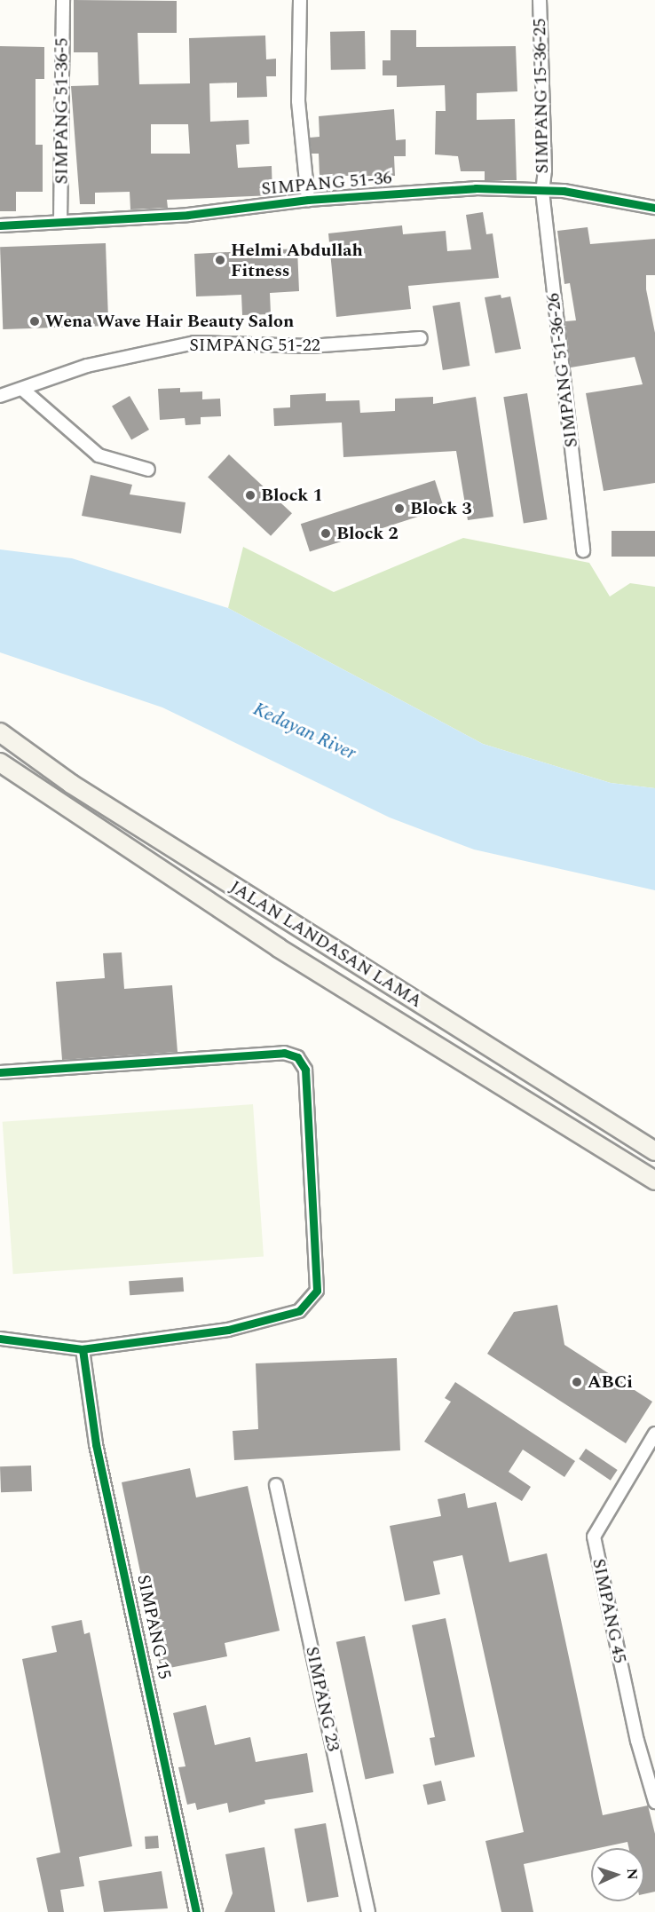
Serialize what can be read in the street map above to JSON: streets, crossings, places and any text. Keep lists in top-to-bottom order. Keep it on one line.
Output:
{"streets":{"main road":["JALAN LANDASAN LAMA"],"street":["SIMPANG 15-36-25","SIMPANG 51-36-5","SIMPANG 51-36","SIMPANG 51-22","SIMPANG 51-36-26","SIMPANG 45","SIMPANG 15","SIMPANG 23"]},"crossings":[["SIMPANG 15-36-25","SIMPANG 51-36"],["SIMPANG 15-36-25","SIMPANG 51-36-26"],["SIMPANG 51-36-5","SIMPANG 51-36"],["SIMPANG 51-36","SIMPANG 51-36-26"]],"water":["Kedayan River"],"places":["Helmi Abdullah Fitness","Wena Wave Hair Beauty Salon","Block 1","Block 3","Block 2","ABCi"],"north":"right"}
